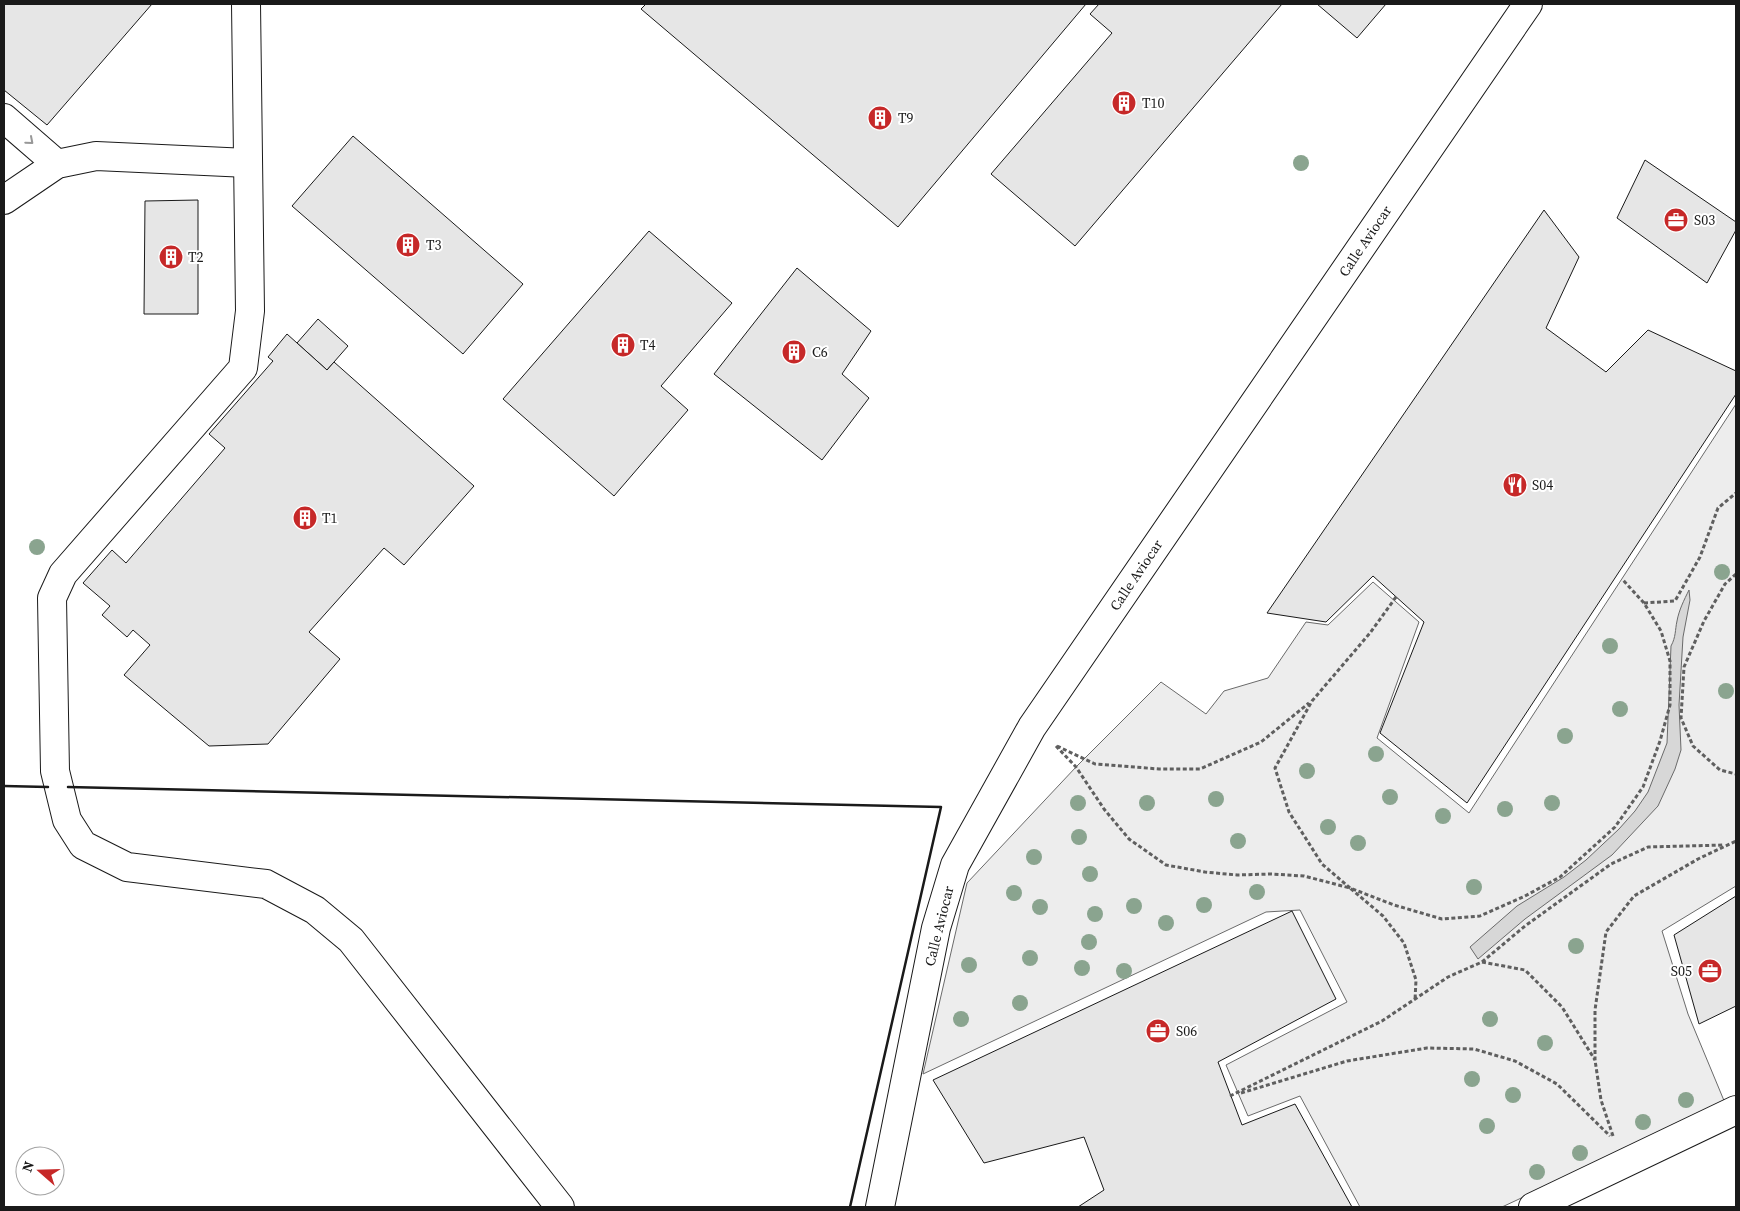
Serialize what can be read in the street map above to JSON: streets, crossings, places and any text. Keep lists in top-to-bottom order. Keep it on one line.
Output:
{"streets":{"street":["Calle Aviocar"]},"places":{"building":["T10","T9","T3","T2","T4","C6","T1"],"office":["S03","S05","S06"],"restaurant":["S04"]},"north":"left"}
